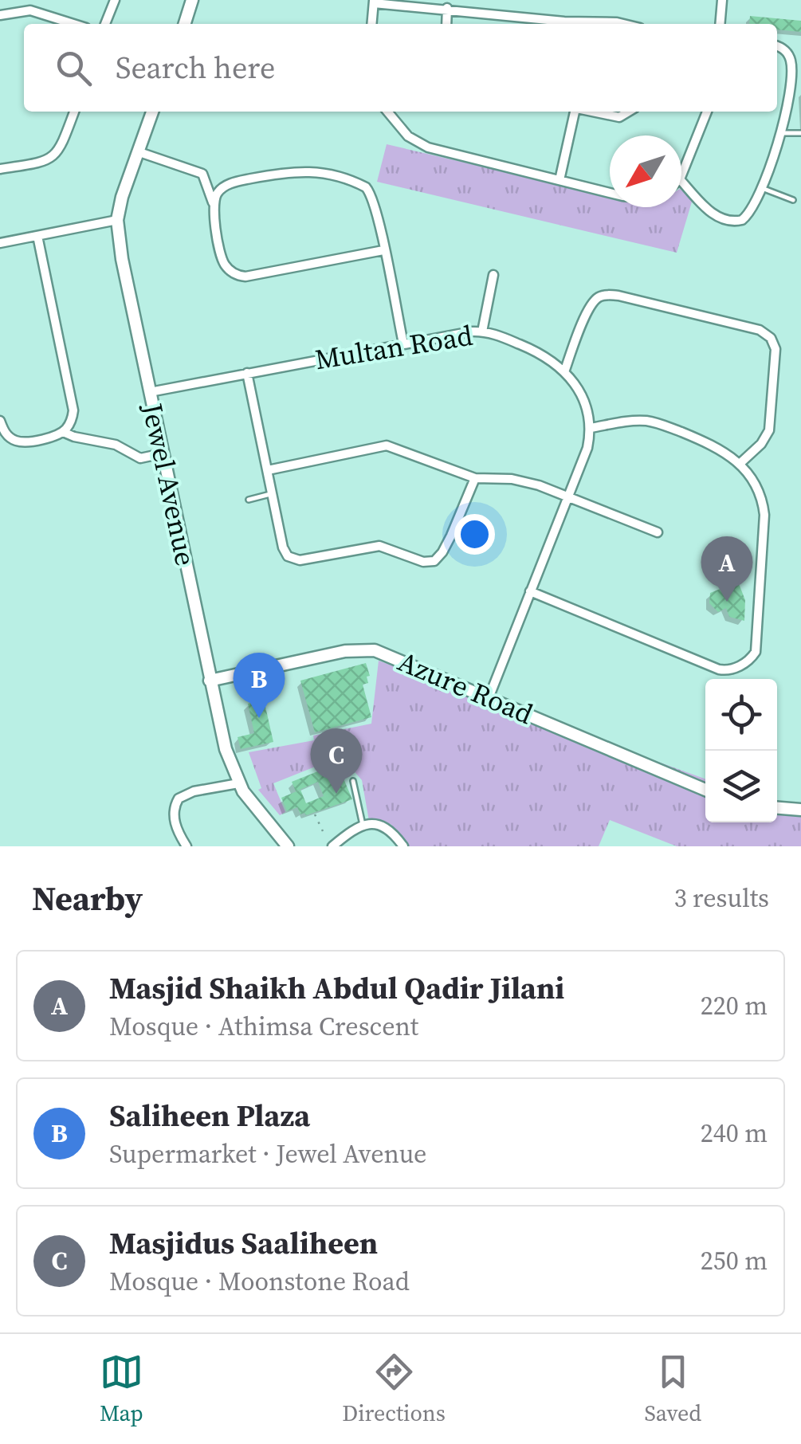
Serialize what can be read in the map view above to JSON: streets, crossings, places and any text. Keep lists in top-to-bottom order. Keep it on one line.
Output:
{"streets":{"street":["Multan Road","Jewel Avenue","Azure Road"]},"crossings":[["Multan Road","Jewel Avenue"],["Jewel Avenue","Azure Road"]],"north":"bottom left","page":{"search":"Search here","pins":["A","B","C"],"heading":["Nearby","3 results"],"list":[{"mark":"A","name":"Masjid Shaikh Abdul Qadir Jilani","note":"Mosque · Athimsa Crescent","value":"220 m"},{"mark":"B","name":"Saliheen Plaza","note":"Supermarket · Jewel Avenue","value":"240 m"},{"mark":"C","name":"Masjidus Saaliheen","note":"Mosque · Moonstone Road","value":"250 m"}],"nav":["Map","Directions","Saved"]}}
